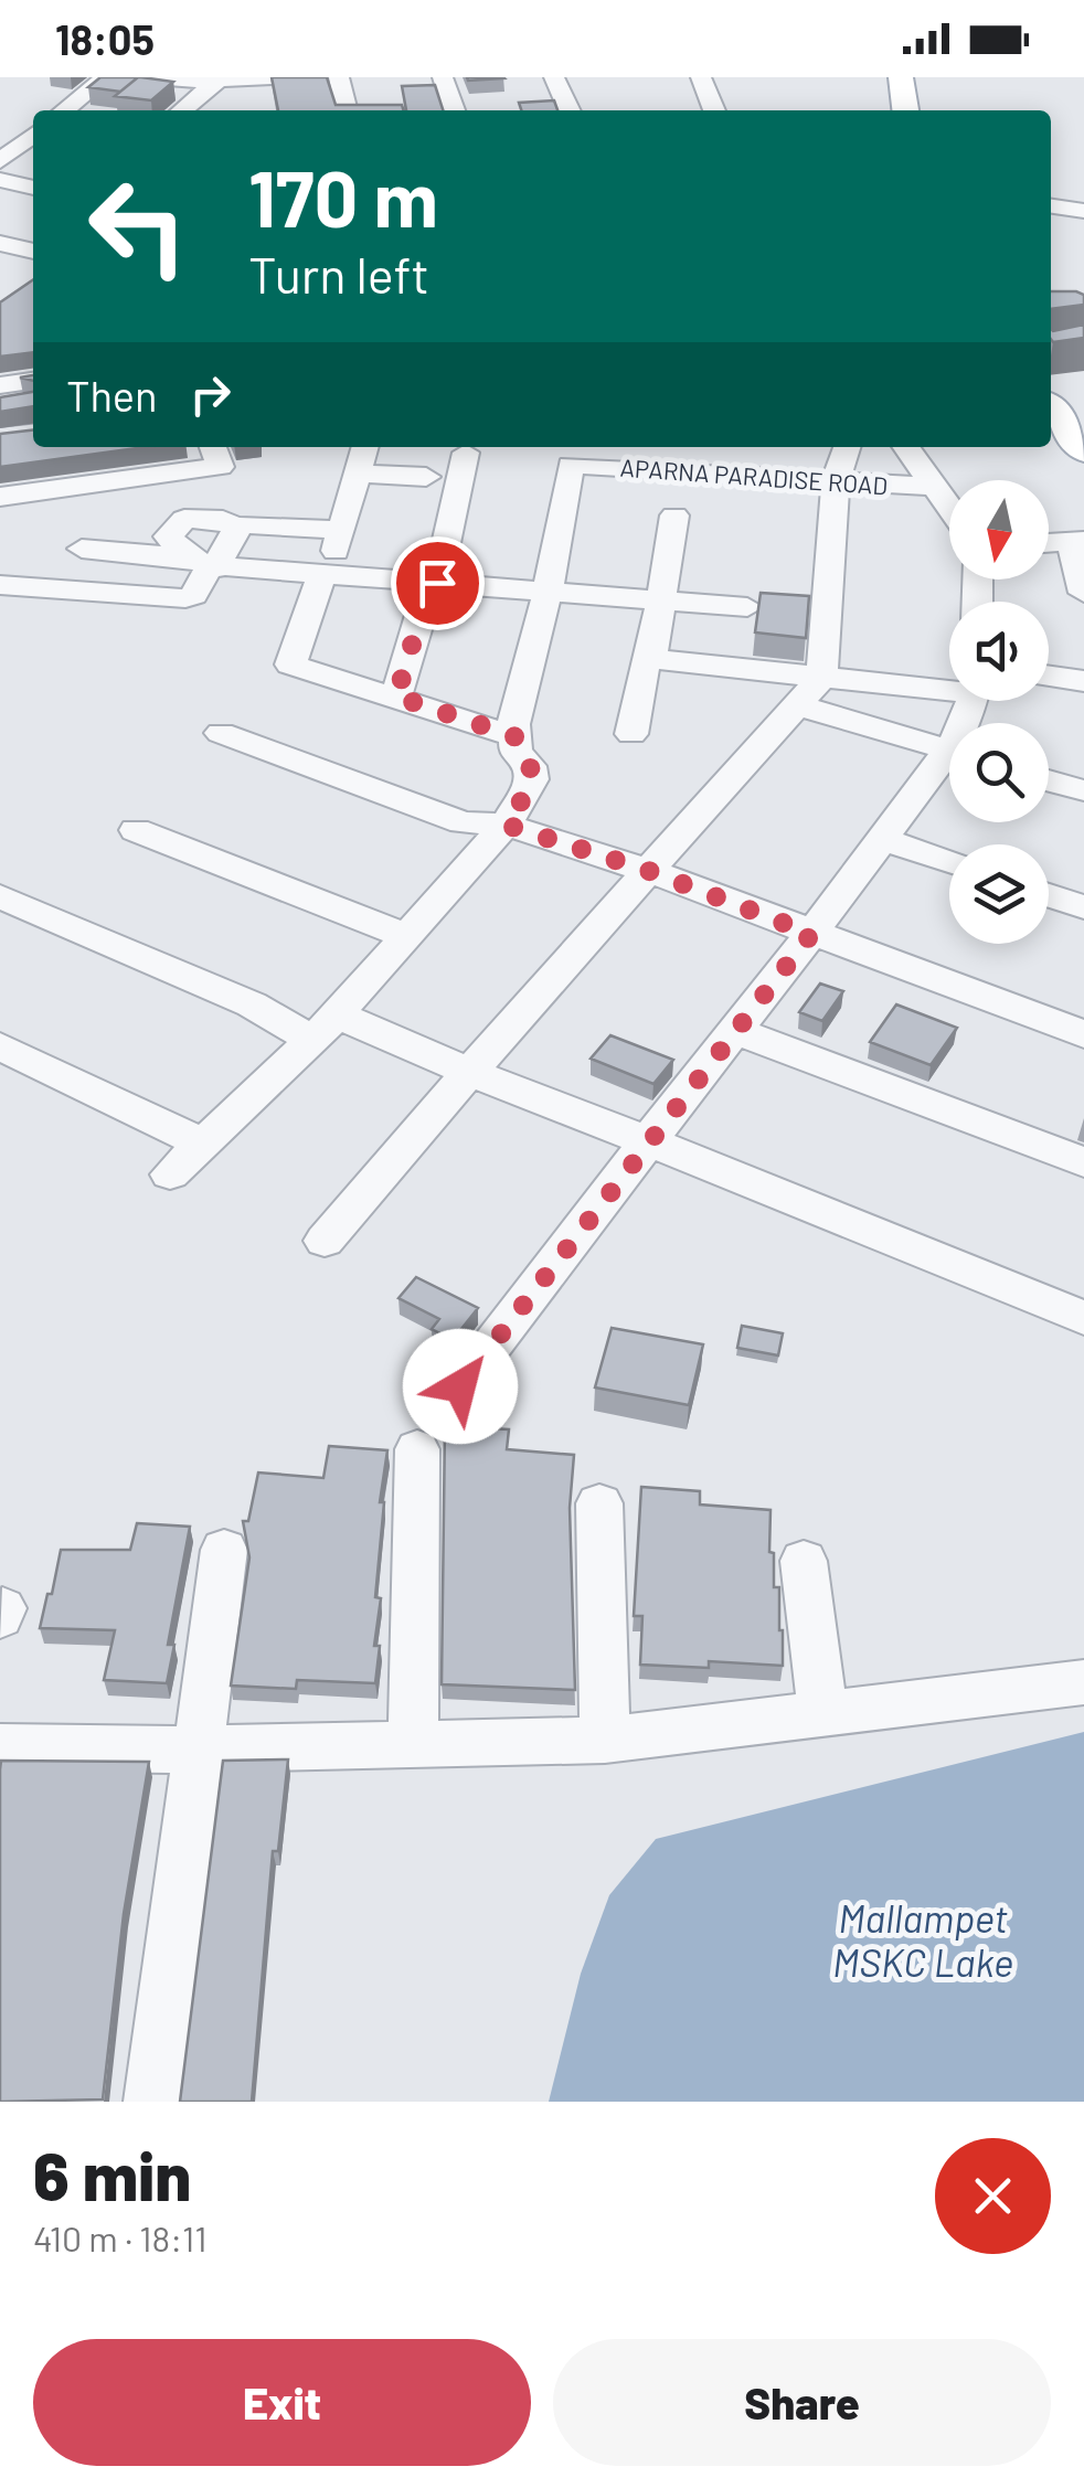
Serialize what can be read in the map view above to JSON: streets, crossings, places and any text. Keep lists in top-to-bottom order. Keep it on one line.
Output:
{"streets":{"street":["APARNA PARADISE ROAD"]},"water":["Mallampet MSKC Lake"],"north":"bottom","page":{"status":"18:05","turn":["170 m","Turn left"],"then":"Then","heading":["6 min","410 m · 18:11"],"buttons":["Exit","Share"]}}
